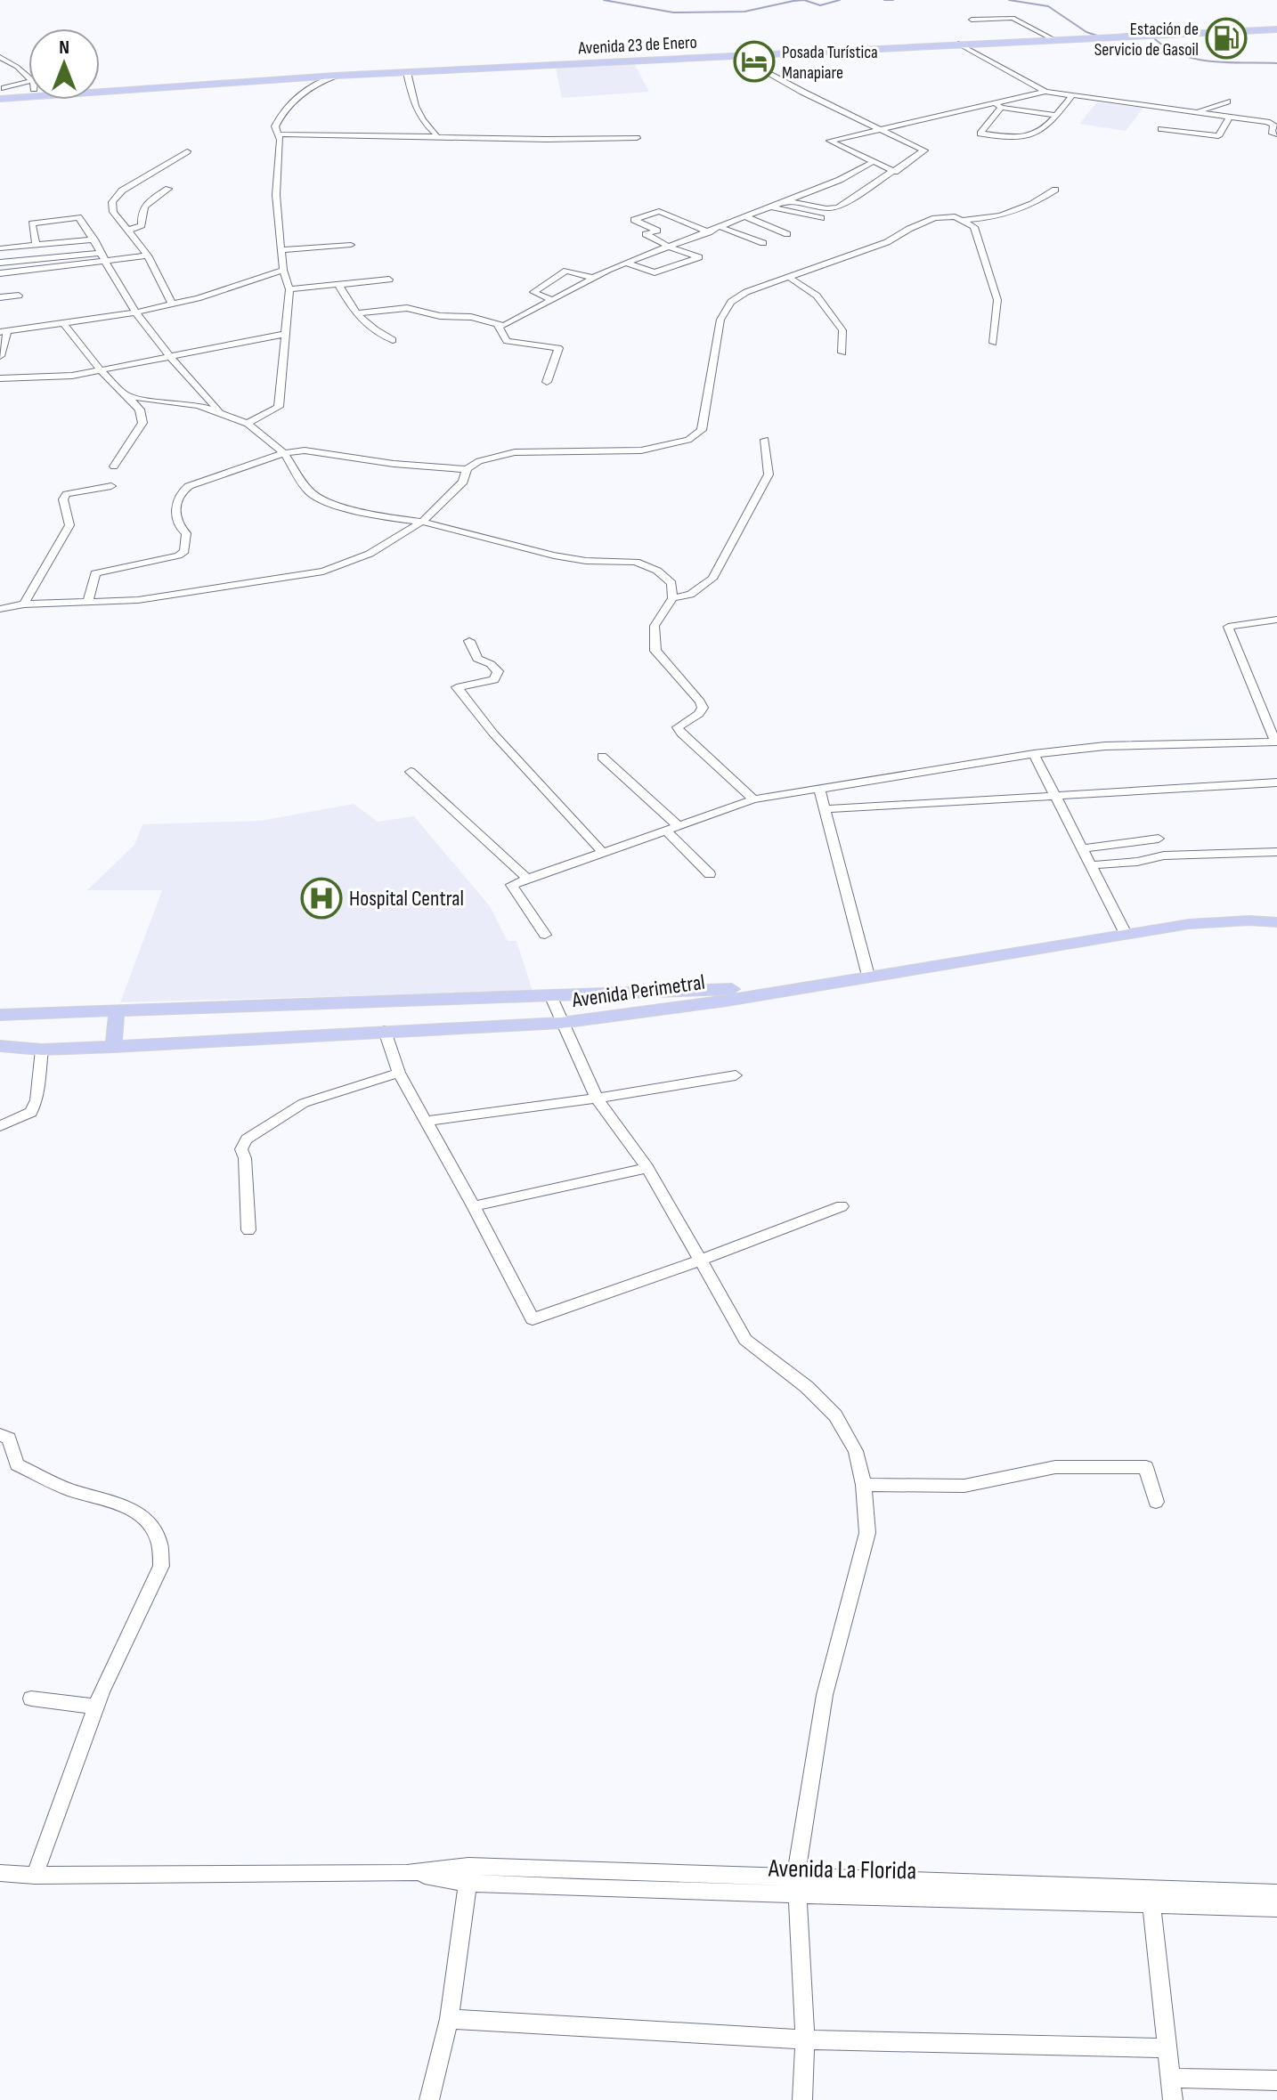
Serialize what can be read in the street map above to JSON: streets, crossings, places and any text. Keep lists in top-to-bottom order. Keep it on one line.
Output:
{"streets":{"main road":["Avenida 23 de Enero","Avenida Perimetral"],"street":["Avenida La Florida"]},"places":{"fuel station":["Estación de Servicio de Gasoil"],"hotel":["Posada Turística Manapiare"],"hospital":["Hospital Central"]},"north":"top"}
